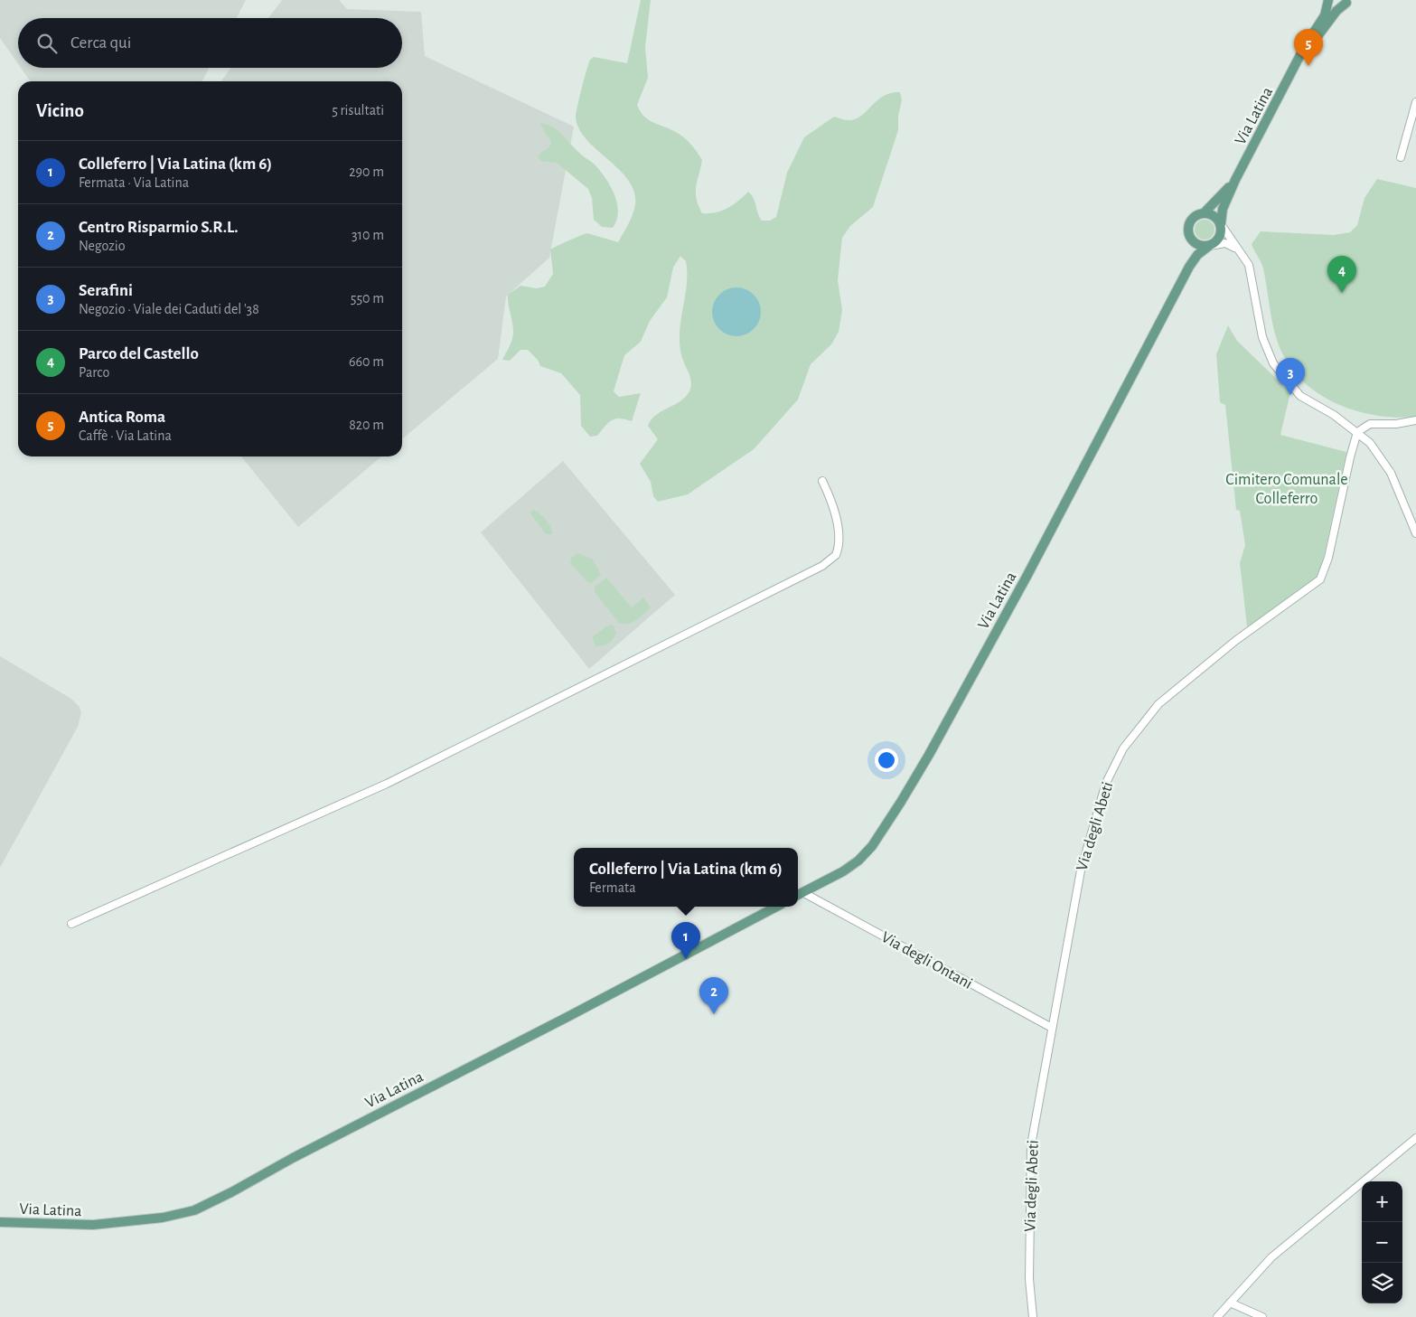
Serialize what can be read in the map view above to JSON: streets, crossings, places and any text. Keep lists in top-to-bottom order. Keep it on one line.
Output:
{"streets":{"main road":["Via Latina"],"street":["Via degli Abeti","Via degli Ontani"]},"crossings":[["Via Latina","Via degli Ontani"],["Via degli Abeti","Via degli Ontani"]],"parks":["Cimitero Comunale Colleferro"],"page":{"search":"Cerca qui","pins":["5","4","3","1","2"],"heading":["Vicino","5 risultati"],"list":[{"mark":"1","name":"Colleferro | Via Latina (km 6)","note":"Fermata · Via Latina","value":"290 m"},{"mark":"2","name":"Centro Risparmio S.R.L.","note":"Negozio","value":"310 m"},{"mark":"3","name":"Serafini","note":"Negozio · Viale dei Caduti del '38","value":"550 m"},{"mark":"4","name":"Parco del Castello","note":"Parco","value":"660 m"},{"mark":"5","name":"Antica Roma","note":"Caffè · Via Latina","value":"820 m"}],"popup":["Colleferro | Via Latina (km 6)","Fermata"],"map_buttons":["+","−"]}}
